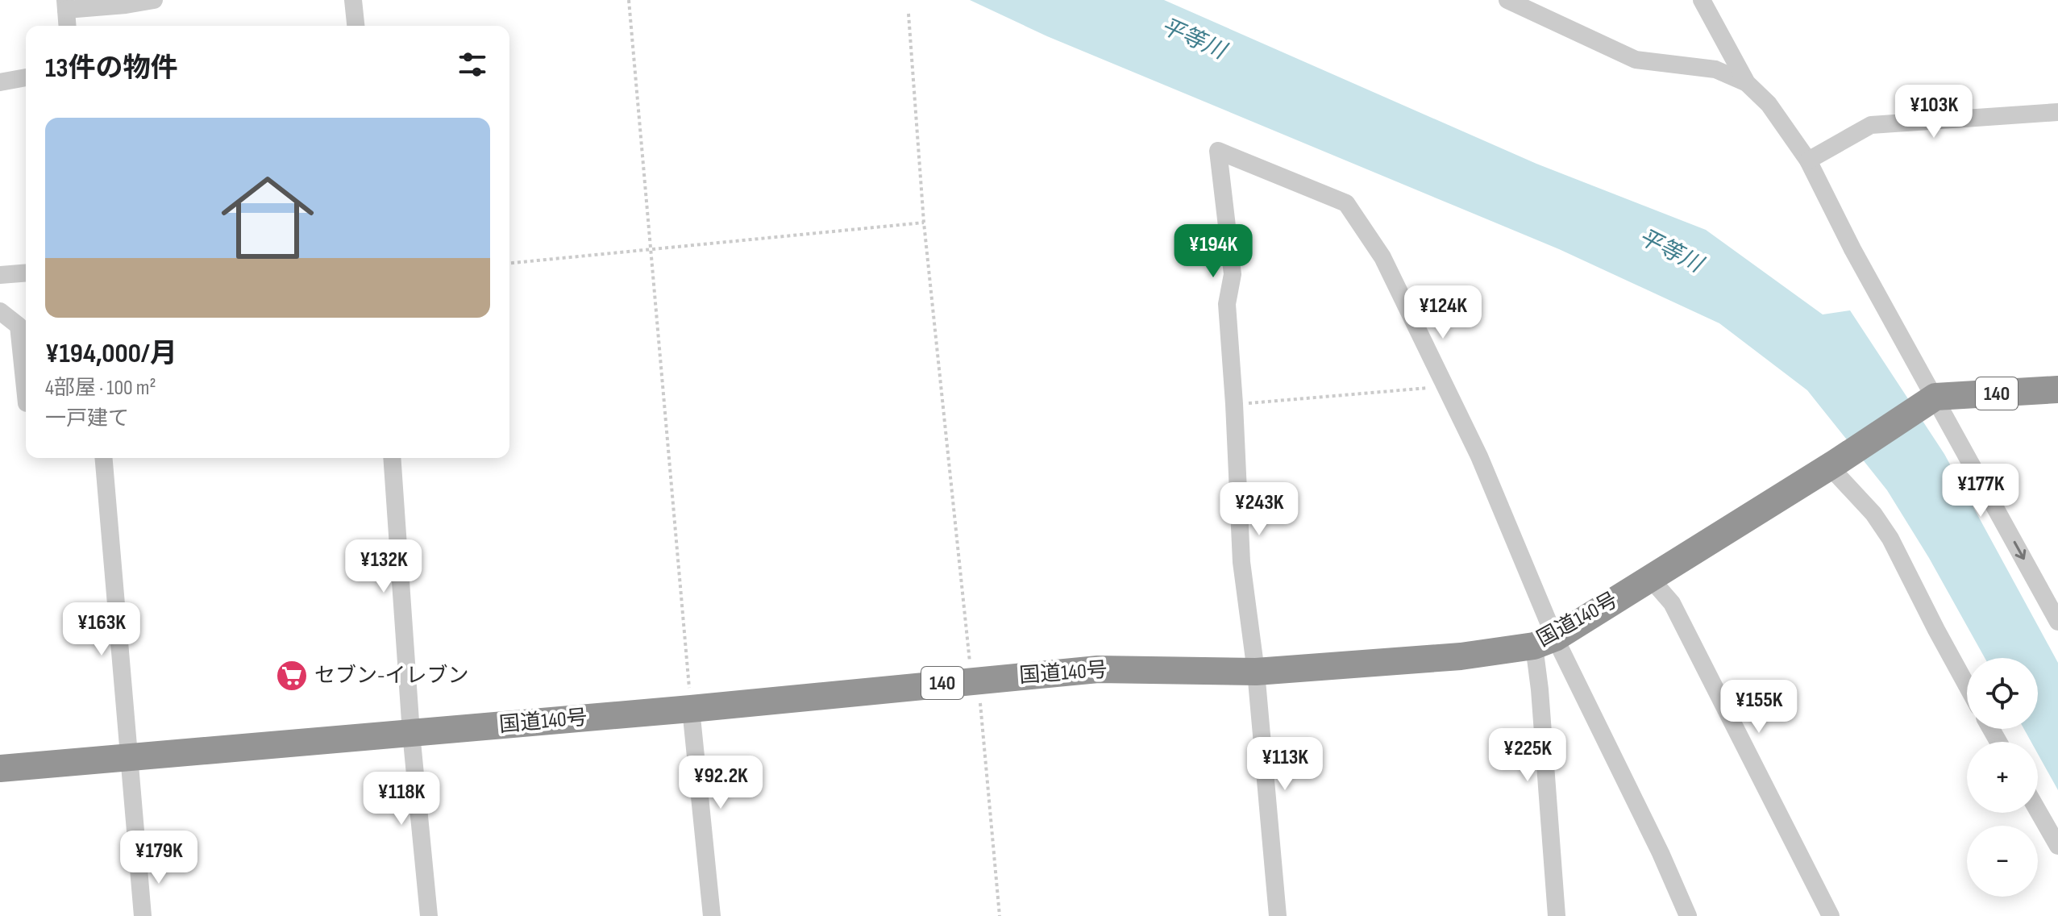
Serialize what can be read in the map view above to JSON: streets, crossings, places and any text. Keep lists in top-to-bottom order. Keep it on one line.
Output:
{"streets":{"highway":["140","国道140号"]},"crossings":[["140","国道140号"]],"water":["平等川"],"places":{"supermarket":["セブン-イレブン"]},"page":{"heading":"13件の物件","price":["¥103K","¥194K","¥124K","¥177K","¥243K","¥132K","¥163K","¥155K","¥225K","¥113K","¥92.2K","¥118K","¥179K"],"list":[{"name":"¥194,000/月","note":"4部屋 · 100 m² · 一戸建て"}],"map_buttons":["+","−"]}}
